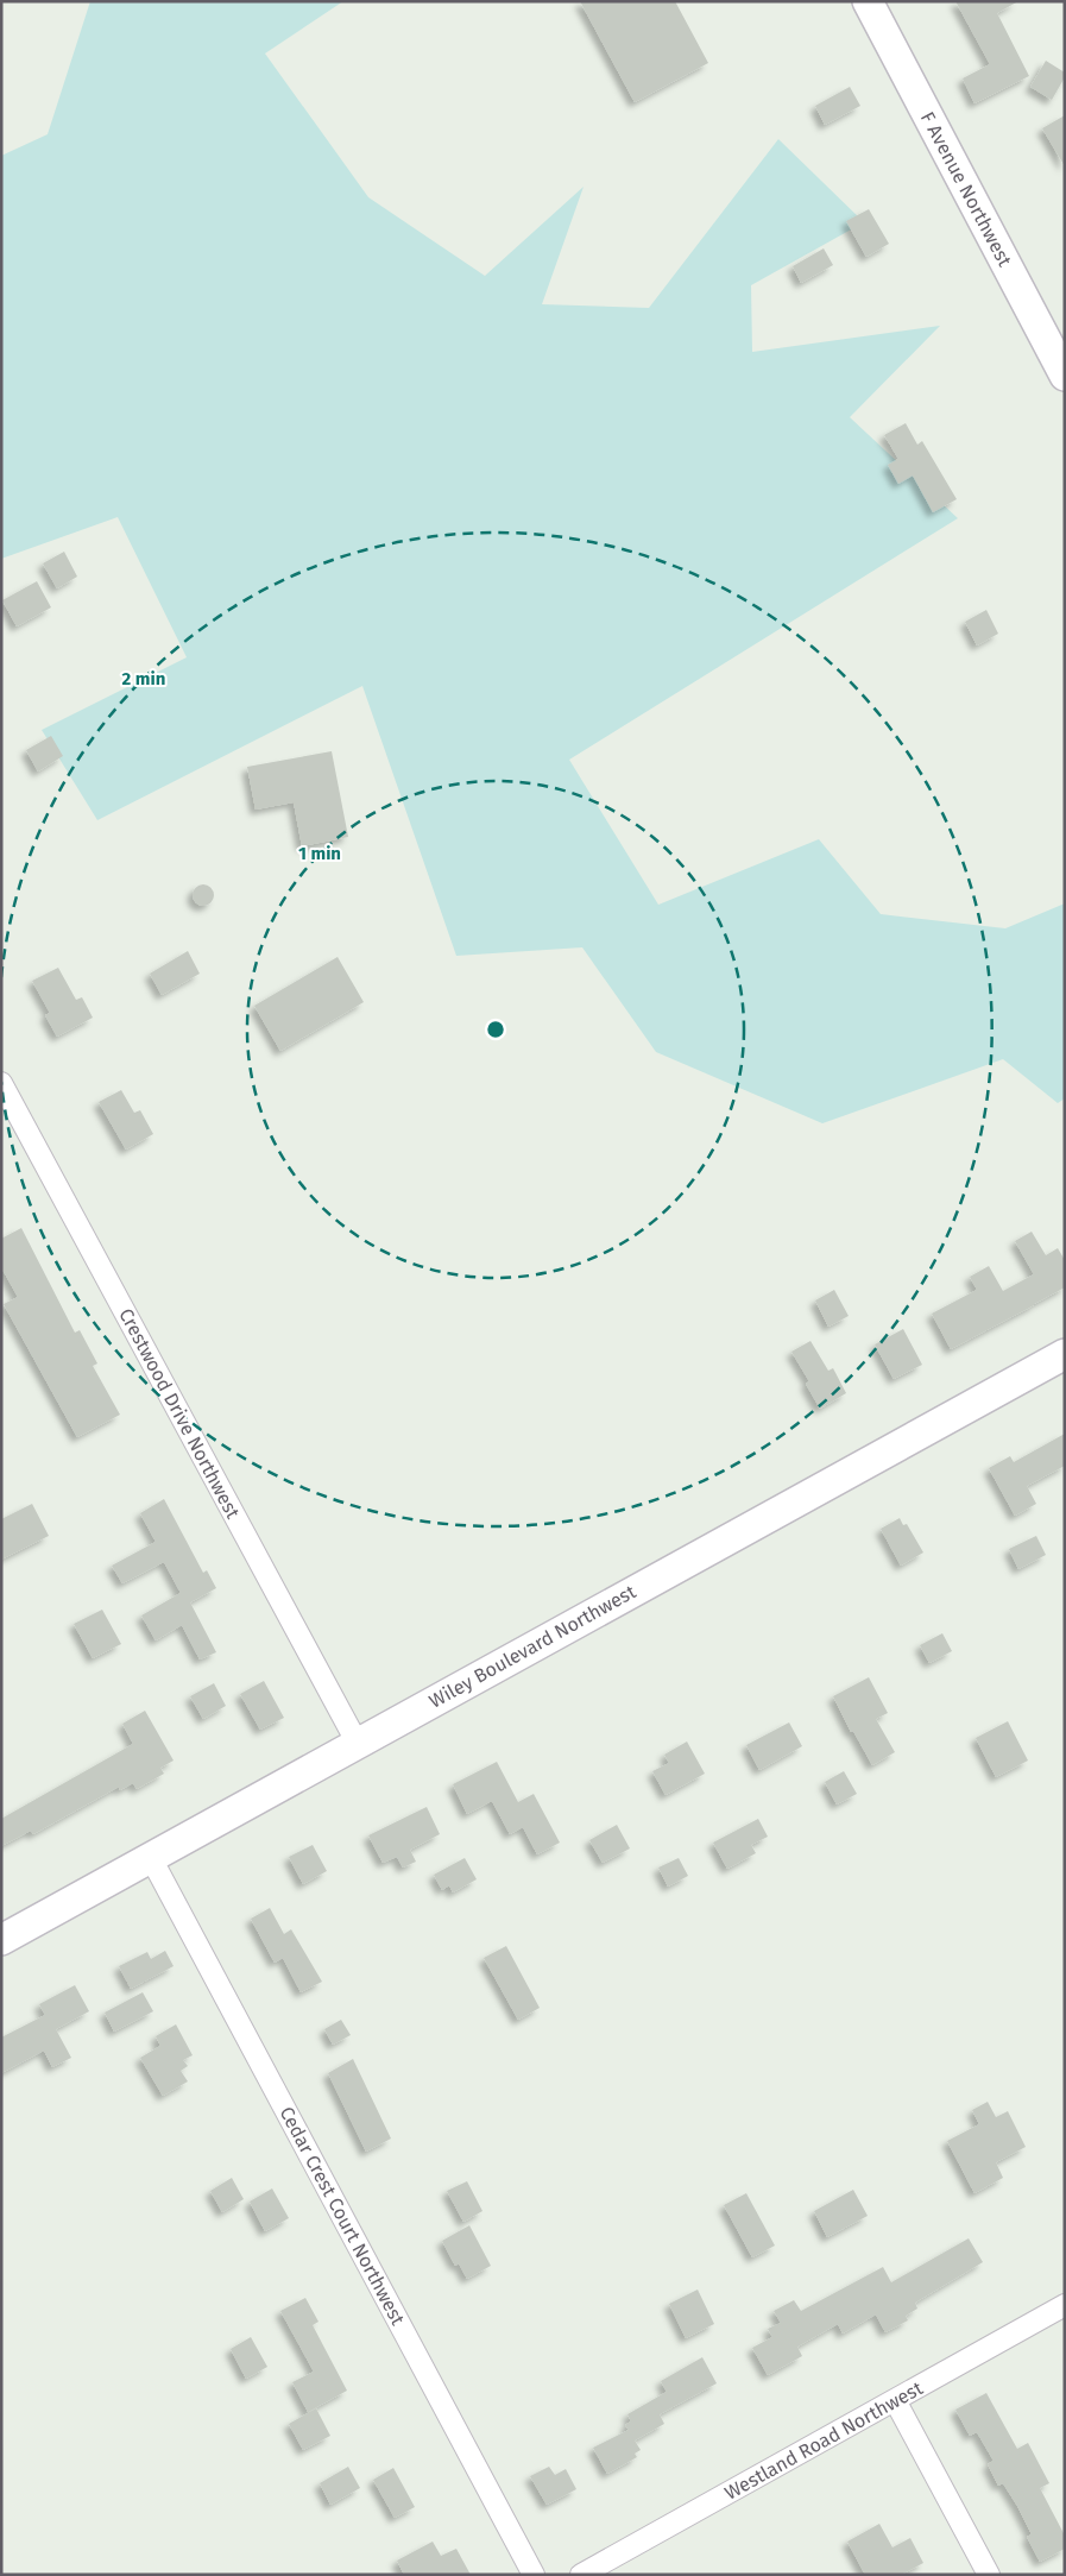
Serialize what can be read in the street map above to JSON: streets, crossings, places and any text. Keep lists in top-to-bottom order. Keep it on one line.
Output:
{"streets":{"street":["F Avenue Northwest","Crestwood Drive Northwest","Wiley Boulevard Northwest","Cedar Crest Court Northwest","Westland Road Northwest"]},"crossings":[["Crestwood Drive Northwest","Wiley Boulevard Northwest"],["Wiley Boulevard Northwest","Cedar Crest Court Northwest"]],"rings":["2 min","1 min"]}
